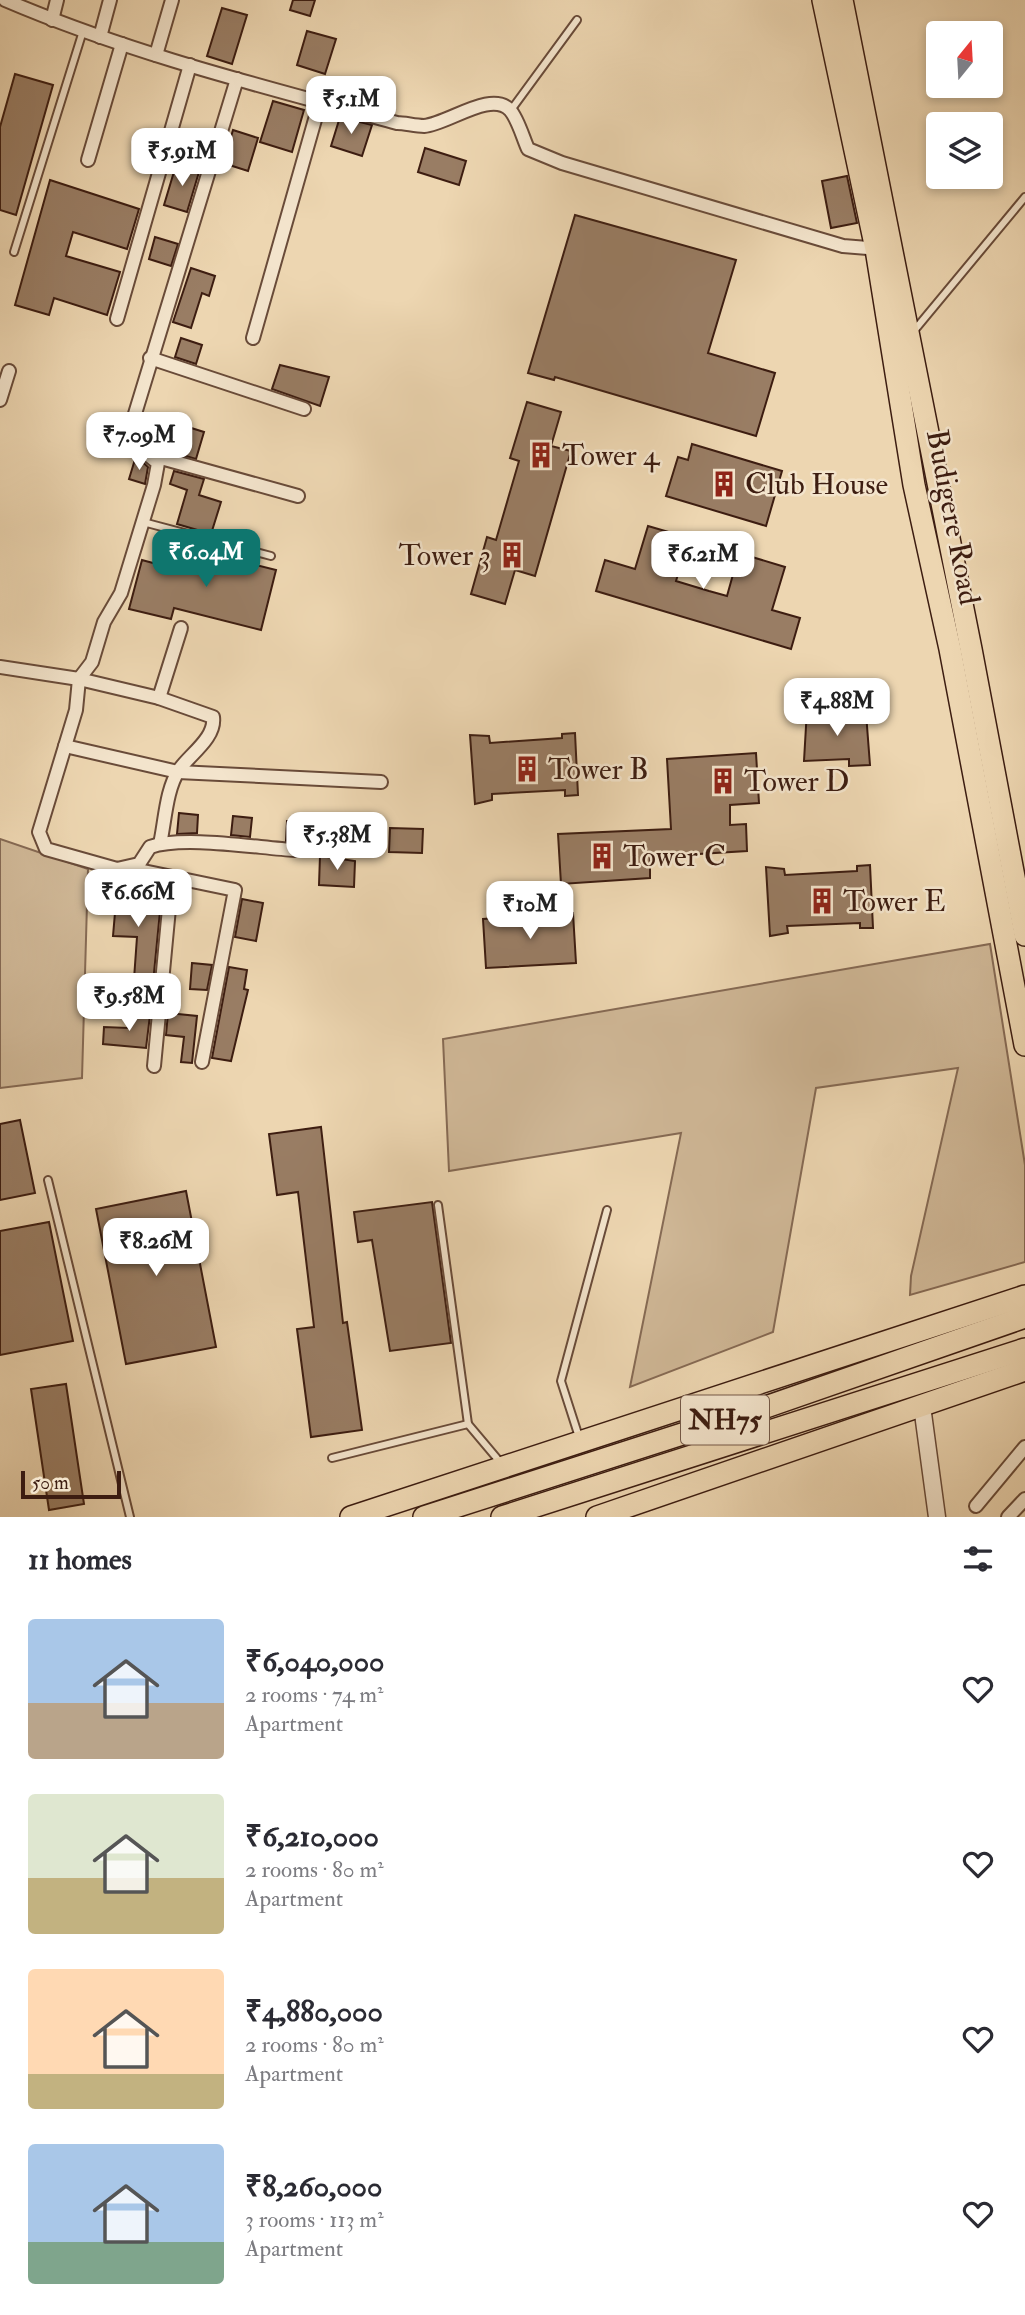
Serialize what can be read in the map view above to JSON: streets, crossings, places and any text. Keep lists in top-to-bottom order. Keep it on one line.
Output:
{"streets":{"main road":["Budigere Road","NH75"]},"places":{"building":["Tower 4","Club House","Tower 3","Tower B","Tower D","Tower C","Tower E"]},"scale_bar":"50 m","north":"top","page":{"price":["₹5.1M","₹5.91M","₹7.09M","₹6.04M","₹6.21M","₹4.88M","₹5.38M","₹6.66M","₹10M","₹9.58M","₹8.26M"],"scale":"50 m","heading":"11 homes","list":[{"name":"₹6,040,000","note":"2 rooms · 74 m² · Apartment"},{"name":"₹6,210,000","note":"2 rooms · 80 m² · Apartment"},{"name":"₹4,880,000","note":"2 rooms · 80 m² · Apartment"},{"name":"₹8,260,000","note":"3 rooms · 113 m² · Apartment"}]}}
